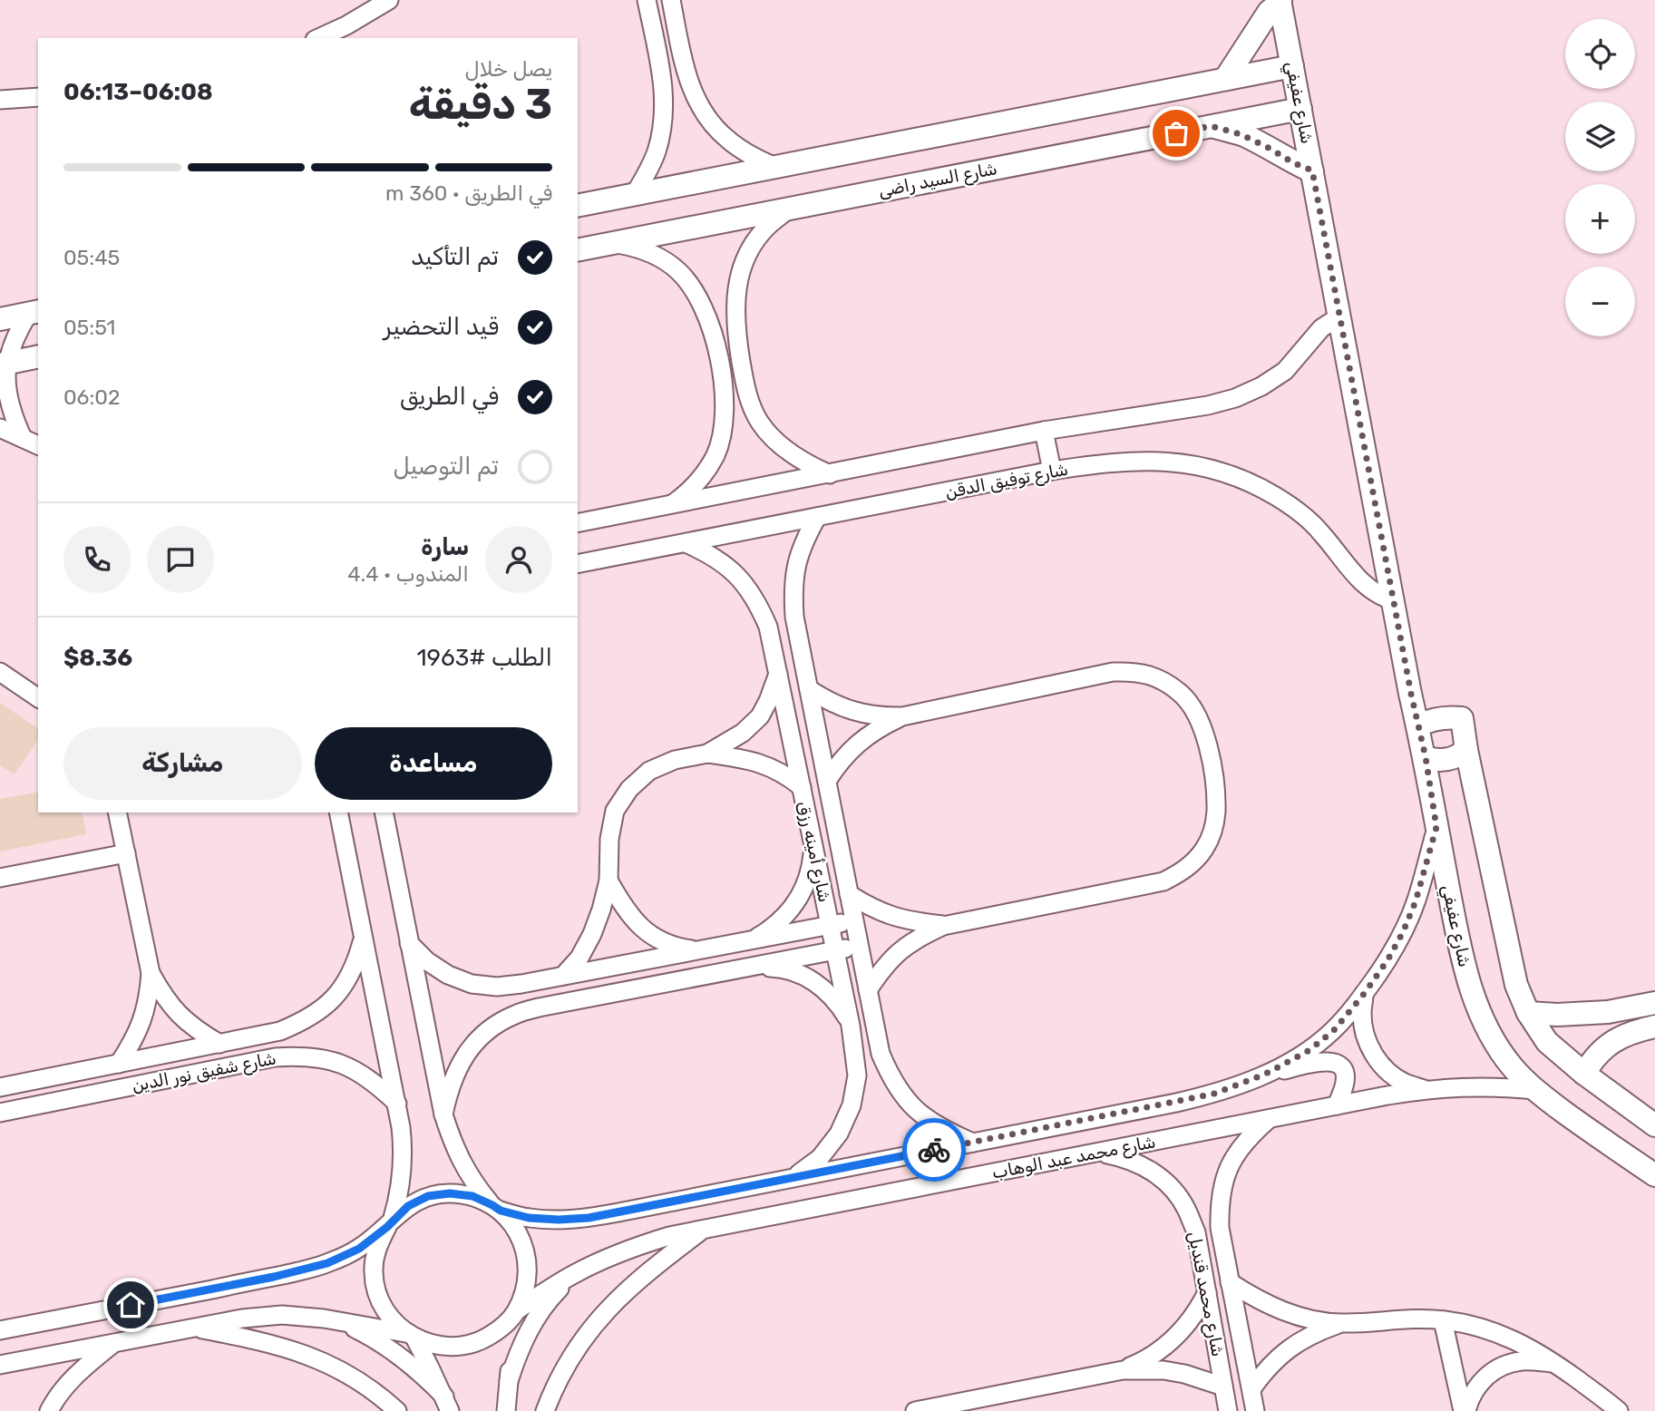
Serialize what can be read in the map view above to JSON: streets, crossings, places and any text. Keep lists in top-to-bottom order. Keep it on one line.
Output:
{"streets":{"street":["شارع عفيفي","شارع السيد راضى","شارع توفيق الدقن","شارع أمينه رزق","شارع شفيق نور الدين","شارع محمد عبد الوهاب","شارع محمد قنديل"]},"crossings":[["شارع عفيفي","شارع السيد راضى"],["شارع عفيفي","شارع توفيق الدقن"],["شارع عفيفي","شارع محمد عبد الوهاب"],["شارع توفيق الدقن","شارع أمينه رزق"],["شارع أمينه رزق","شارع محمد عبد الوهاب"],["شارع محمد عبد الوهاب","شارع محمد قنديل"]],"page":{"map_buttons":["+","−"],"heading":["3 دقيقة","يصل خلال","06:08–06:13"],"panel":["سارة","المندوب · 4.4","الطلب #1963","$8.36"],"bar":"في الطريق · 360 m","list":[["تم التأكيد","05:45"],["قيد التحضير","05:51"],["في الطريق","06:02"],"تم التوصيل"],"buttons":["مساعدة","مشاركة"]}}
